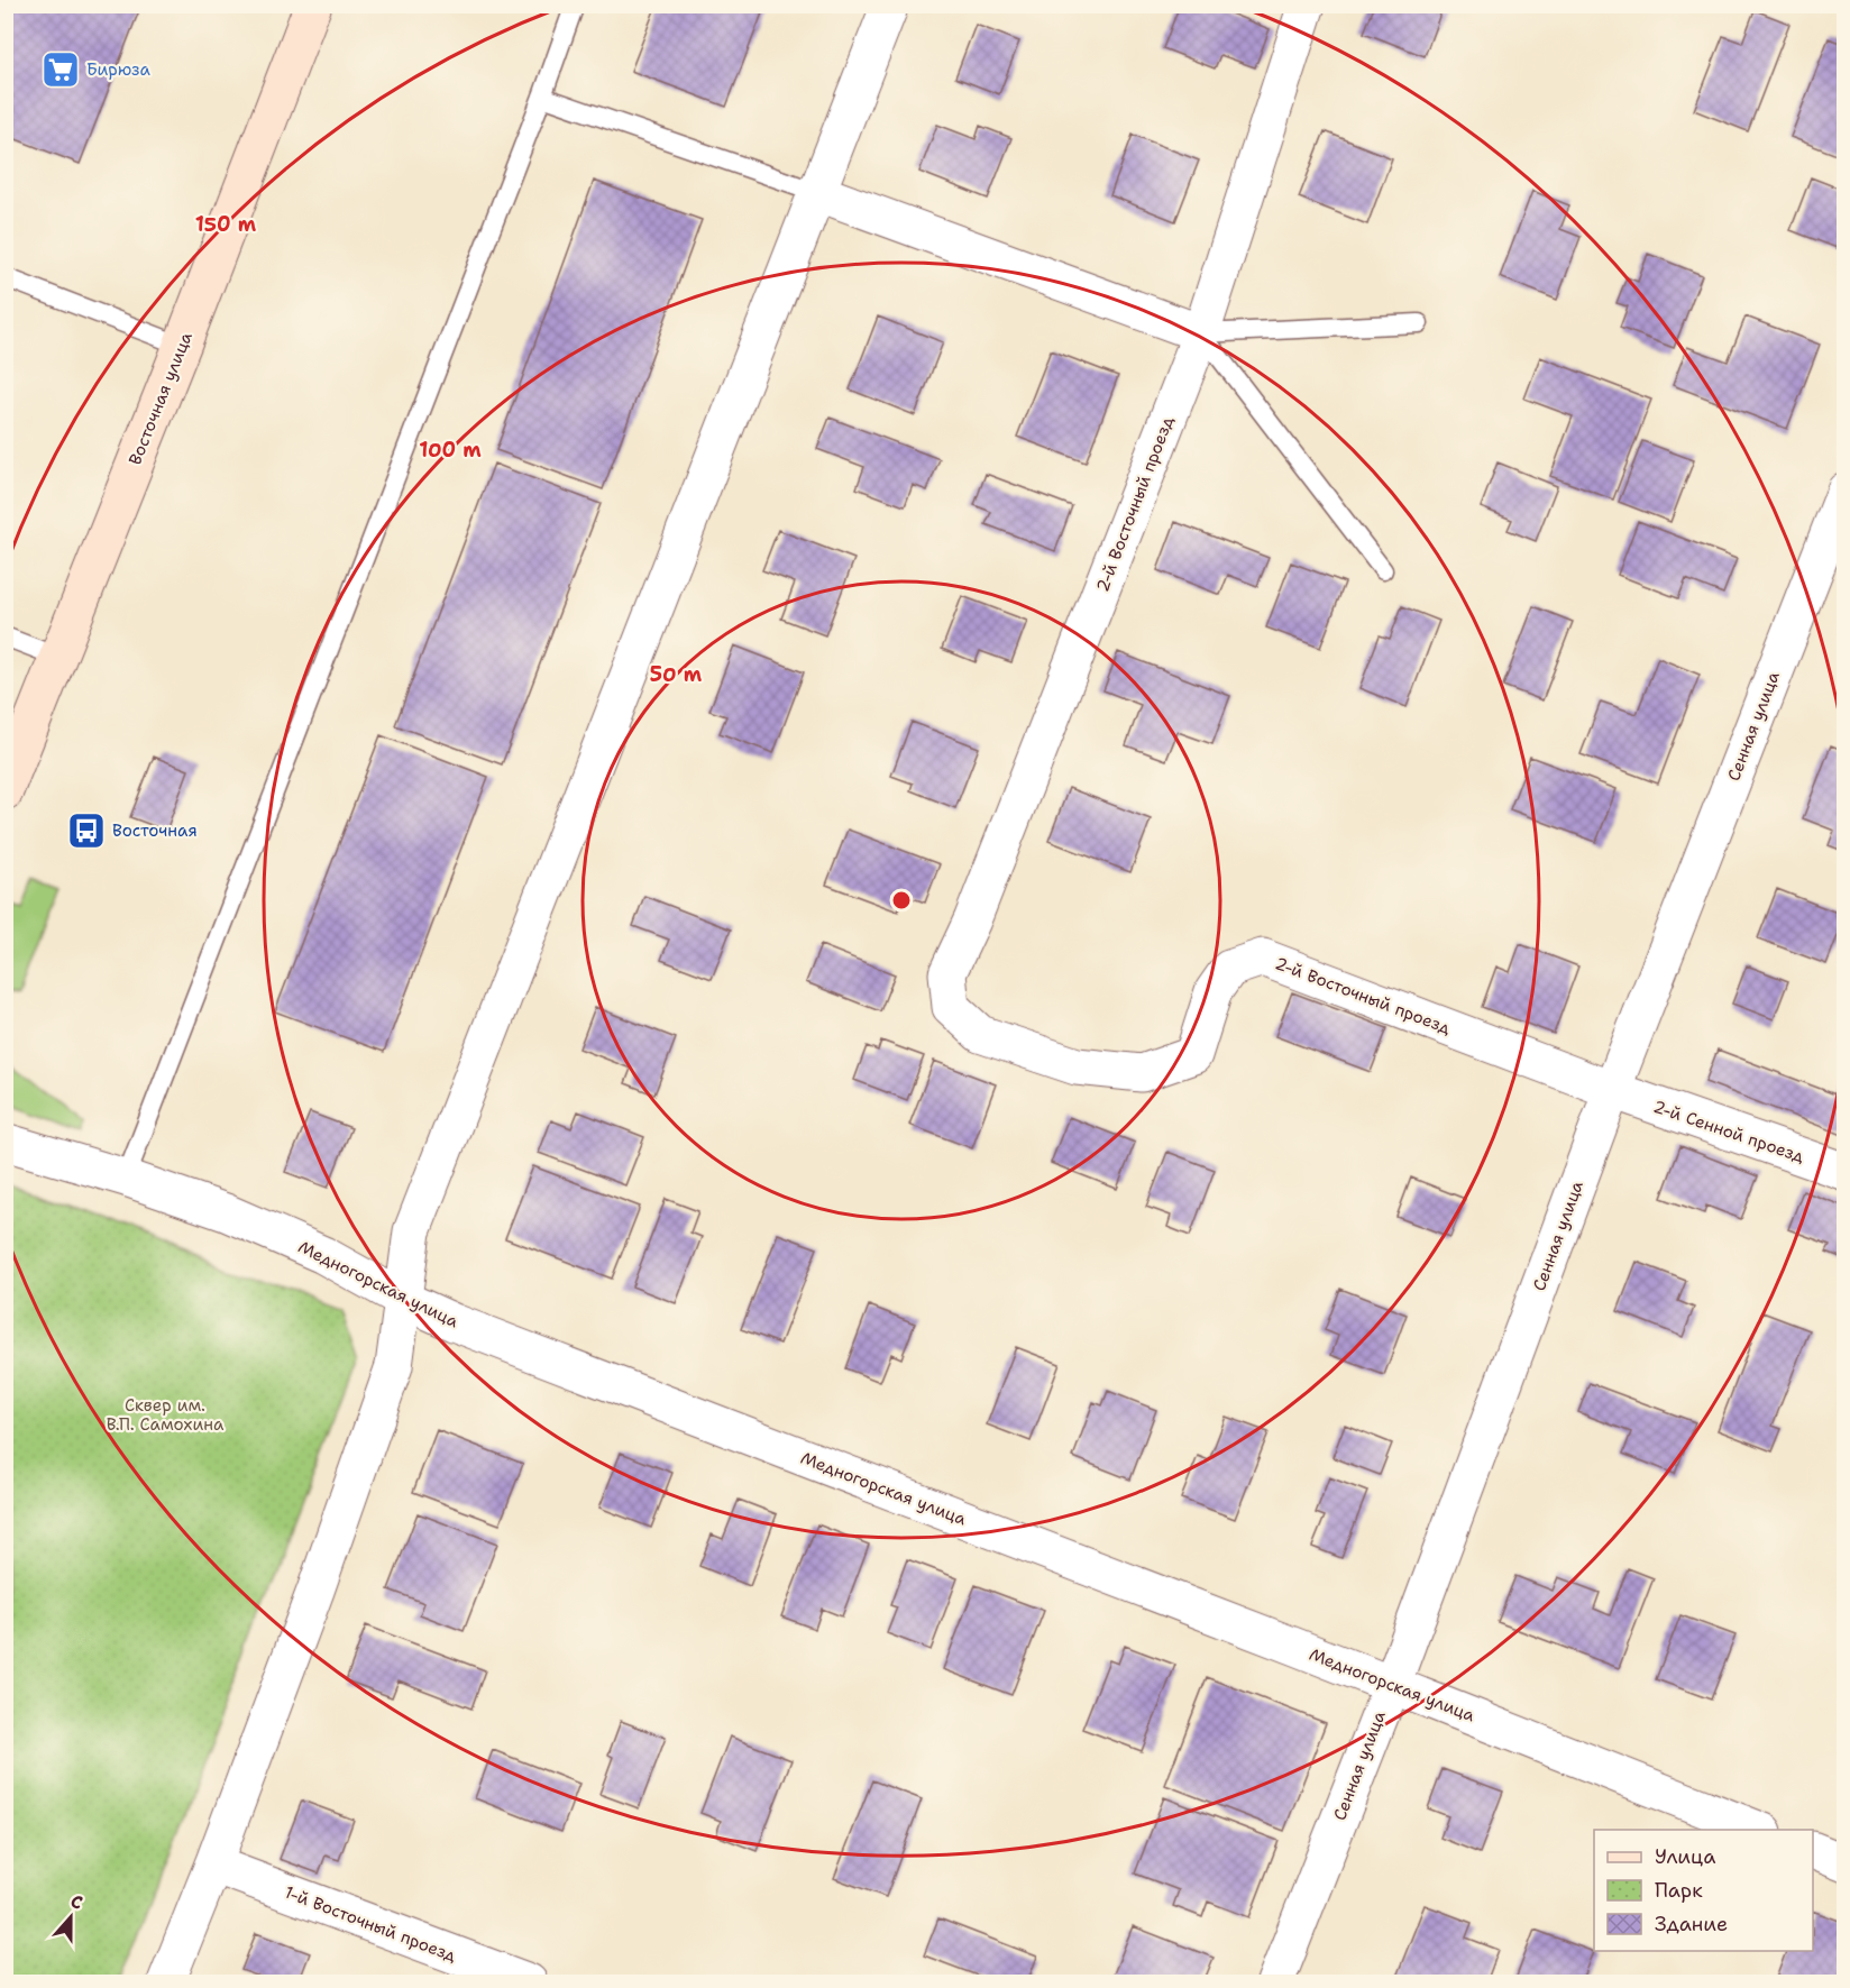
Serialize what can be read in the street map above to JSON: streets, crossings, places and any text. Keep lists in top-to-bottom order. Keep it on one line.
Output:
{"streets":{"main road":["Восточная улица"],"street":["2-й Восточный проезд","Сенная улица","2-й Сенной проезд","Медногорская улица","1-й Восточный проезд"]},"crossings":[["2-й Восточный проезд","Сенная улица"],["2-й Восточный проезд","2-й Сенной проезд"],["Сенная улица","2-й Сенной проезд"],["Сенная улица","Медногорская улица"]],"parks":["Сквер им. В.П. Самохина"],"places":{"supermarket":["Бирюза"],"bus stop":["Восточная"]},"legend":["Улица","Парк","Здание"],"north":"top","rings":["150 m","100 m","50 m"]}
